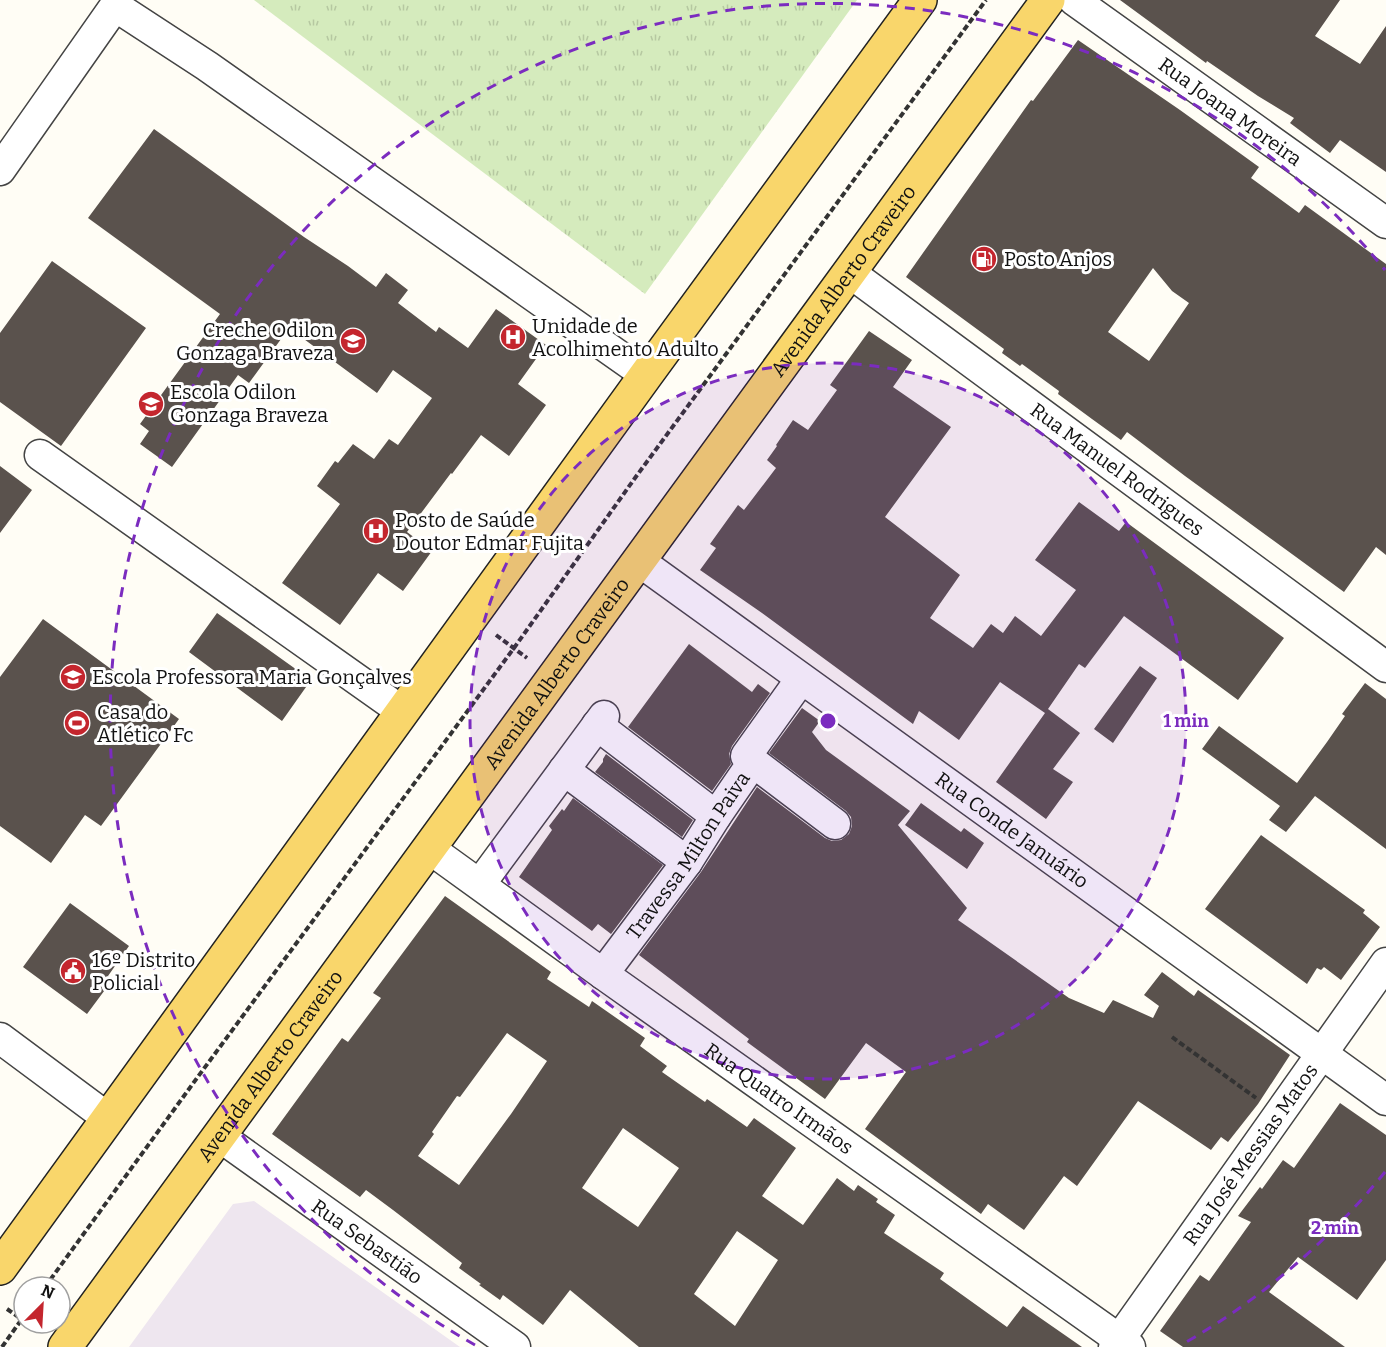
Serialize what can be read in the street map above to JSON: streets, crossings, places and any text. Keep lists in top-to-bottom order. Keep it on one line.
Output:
{"streets":{"main road":["Avenida Alberto Craveiro"],"street":["Rua Joana Moreira","Rua Manuel Rodrigues","Rua Conde Januário","Travessa Milton Paiva","Rua Quatro Irmãos","Rua José Messias Matos","Rua Sebastião"]},"crossings":[["Avenida Alberto Craveiro","Rua Manuel Rodrigues"],["Avenida Alberto Craveiro","Rua Conde Januário"],["Avenida Alberto Craveiro","Rua Quatro Irmãos"],["Avenida Alberto Craveiro","Rua Sebastião"],["Rua Conde Januário","Travessa Milton Paiva"],["Rua Conde Januário","Rua José Messias Matos"],["Travessa Milton Paiva","Rua Quatro Irmãos"],["Rua Quatro Irmãos","Rua José Messias Matos"]],"places":{"fuel station":["Posto Anjos"],"hospital":["Unidade de Acolhimento Adulto","Posto de Saúde Doutor Edmar Fujita"],"school or university":["Creche Odilon Gonzaga Braveza","Escola Odilon Gonzaga Braveza","Escola Professora Maria Gonçalves"],"sports":["Casa do Atlético Fc"],"public building":["16º Distrito Policial"]},"north":"top right","rings":["1 min","2 min"]}
